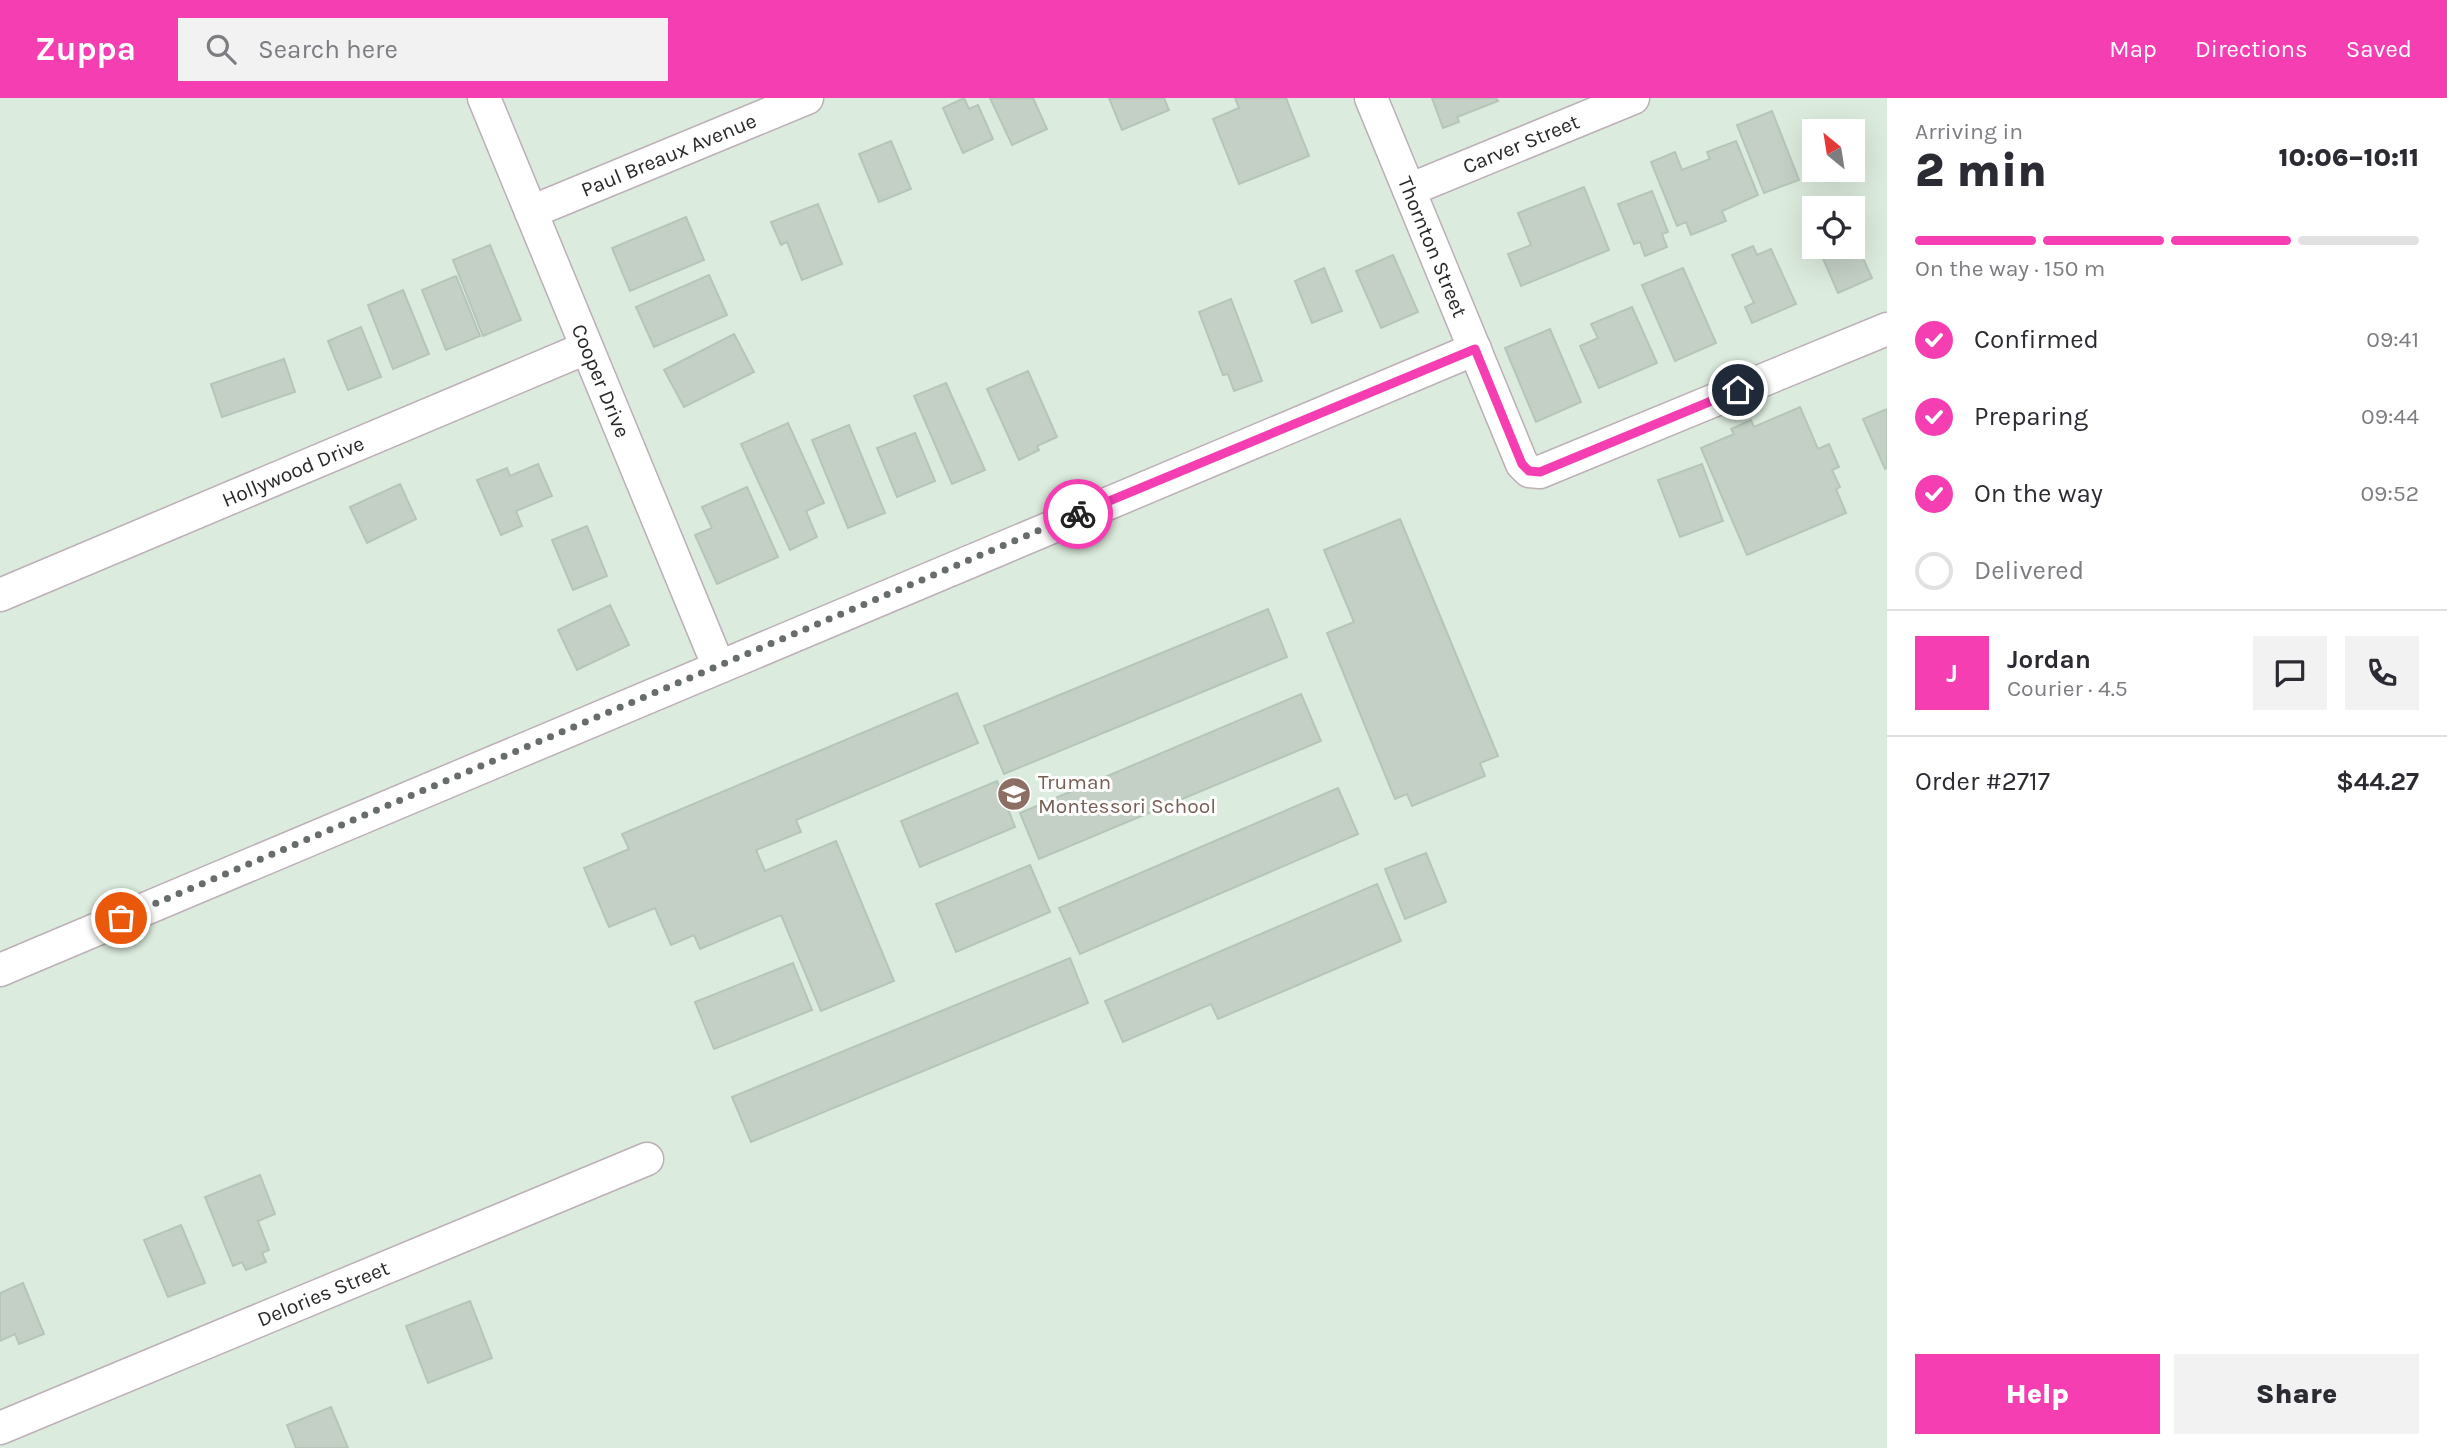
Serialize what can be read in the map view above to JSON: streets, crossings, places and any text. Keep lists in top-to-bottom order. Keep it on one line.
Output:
{"streets":{"street":["Carver Street","Paul Breaux Avenue","Thornton Street","Cooper Drive","Hollywood Drive","Delories Street"]},"crossings":[["Carver Street","Thornton Street"],["Paul Breaux Avenue","Cooper Drive"],["Cooper Drive","Hollywood Drive"]],"places":{"school or university":["Truman Montessori School"]},"north":"top left","page":{"header":"Zuppa","search":"Search here","nav":["Map","Directions","Saved"],"heading":["2 min","Arriving in","10:06–10:11"],"panel":["Jordan","Courier · 4.5","Order #2717","$44.27"],"bar":"On the way · 150 m","list":[["Confirmed","09:41"],["Preparing","09:44"],["On the way","09:52"],"Delivered"],"round":"J","buttons":["Help","Share"]}}
